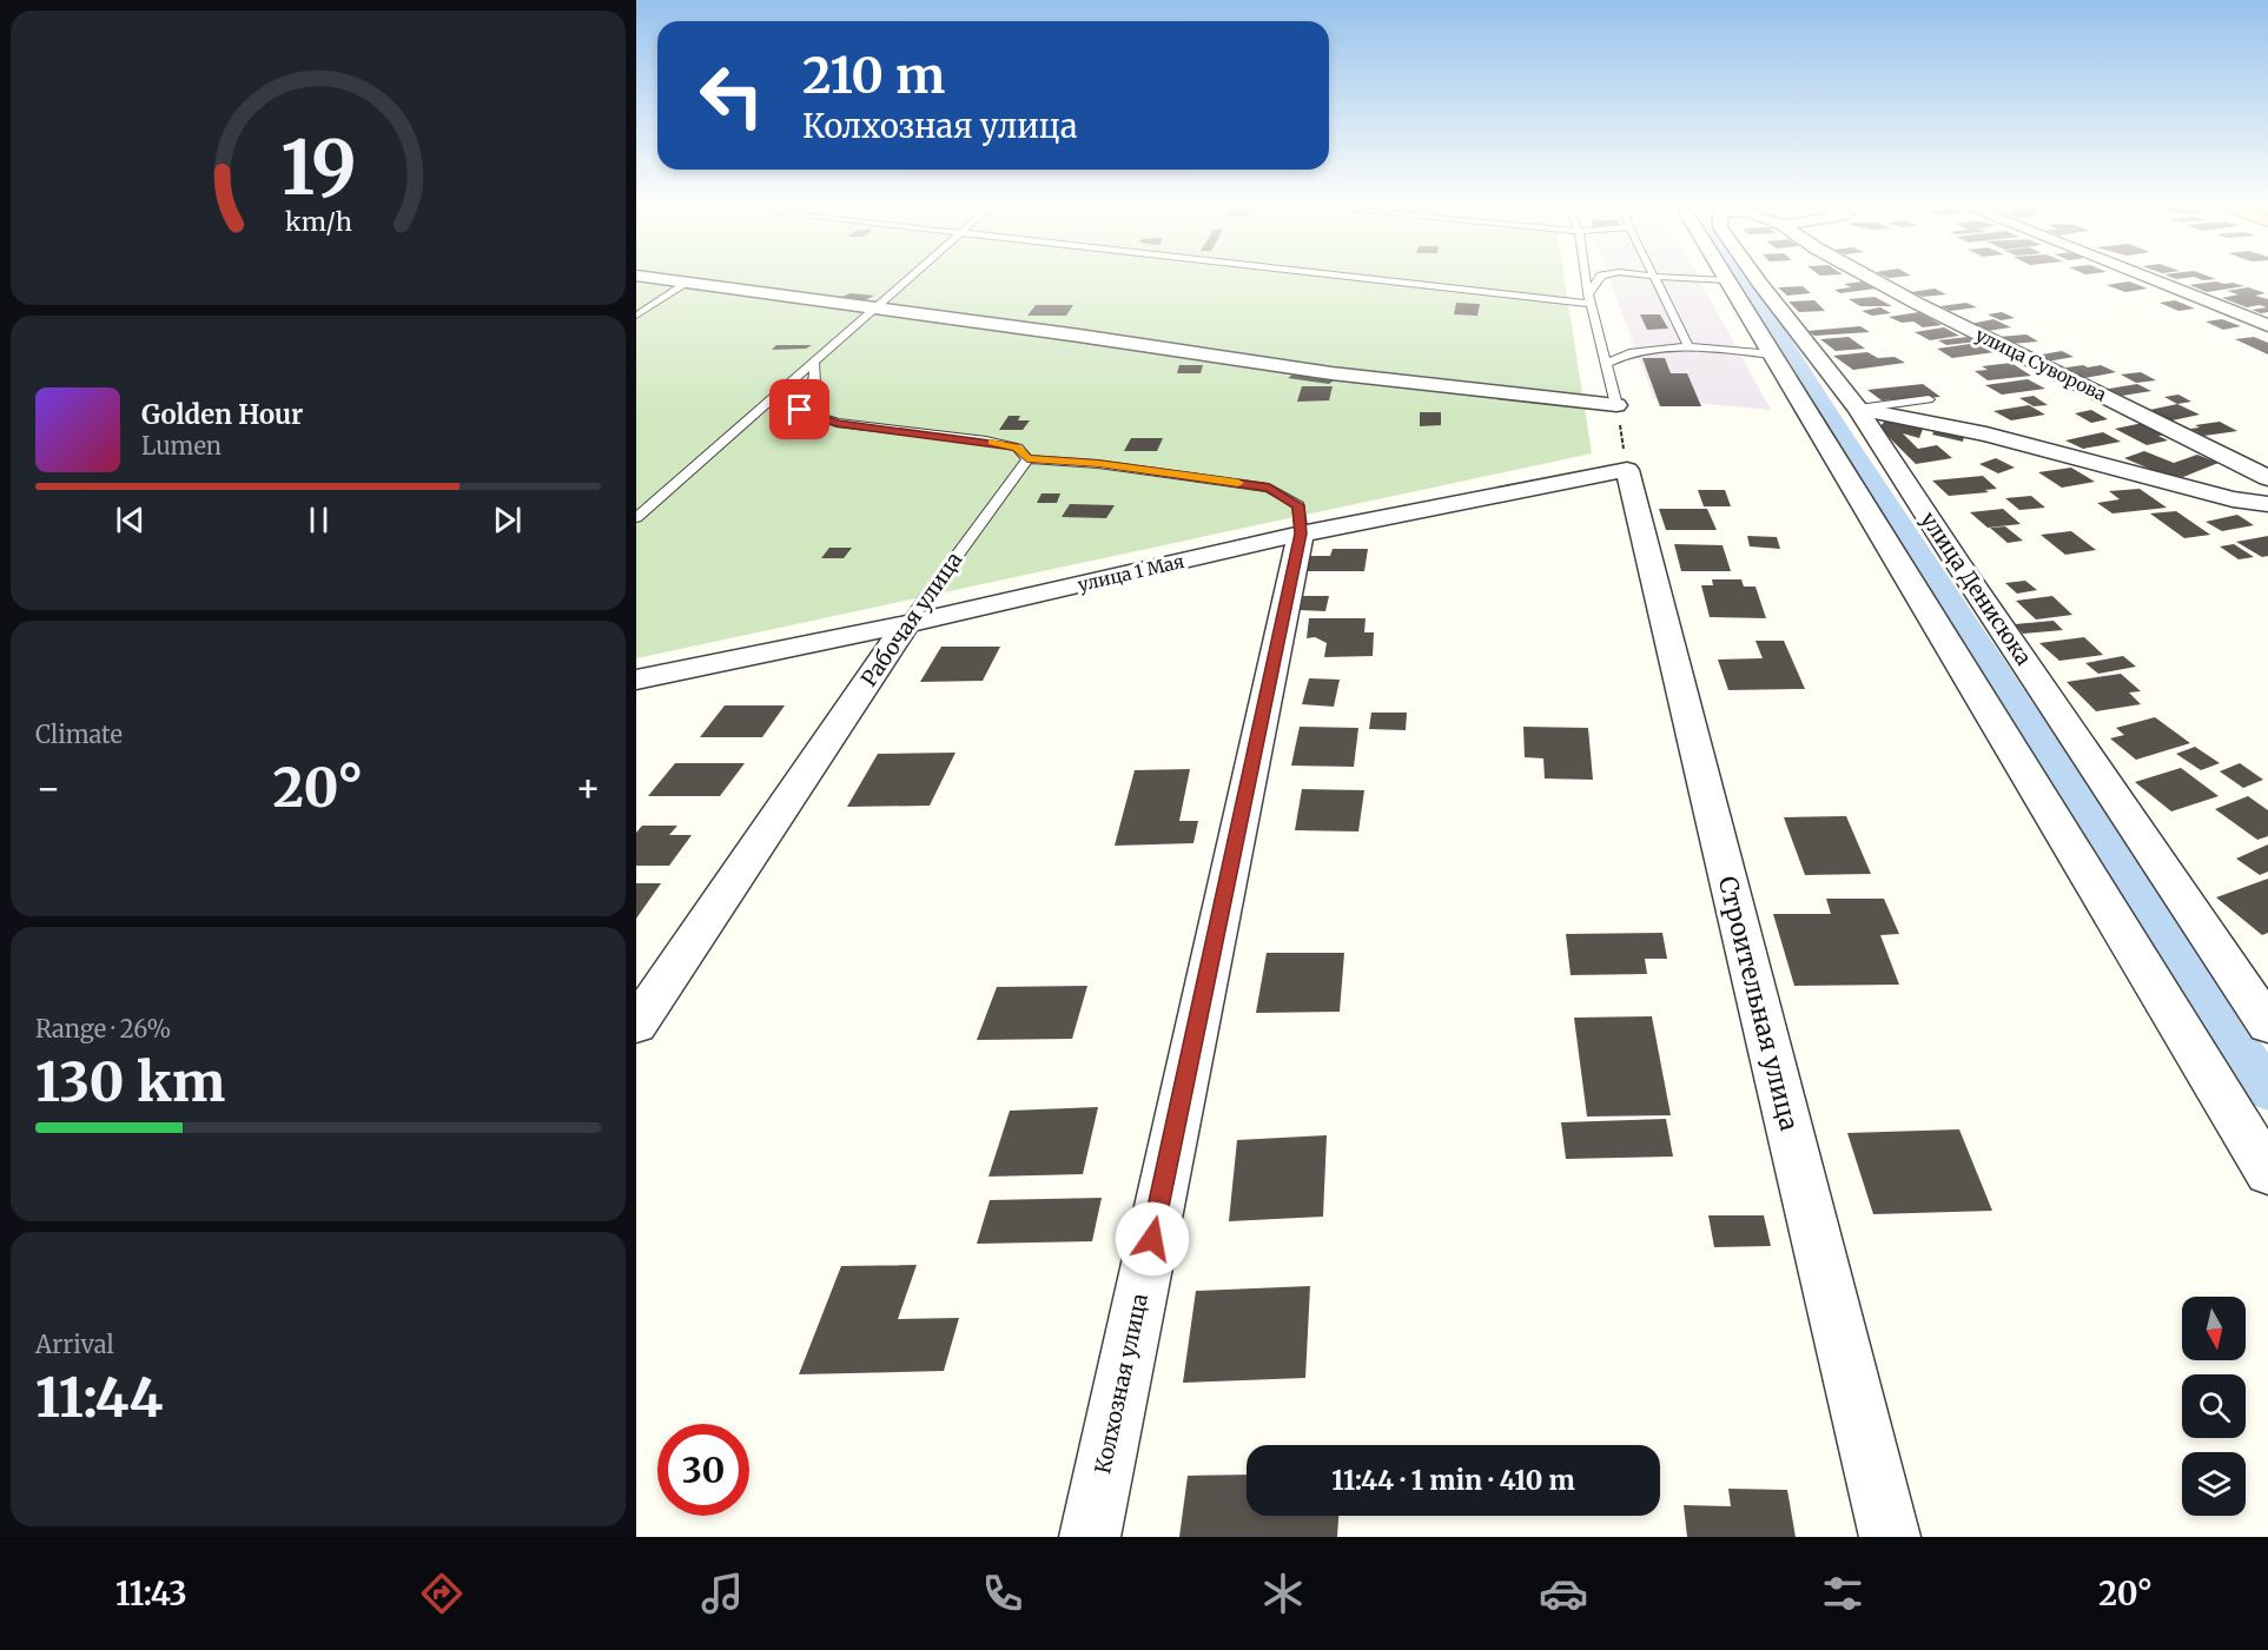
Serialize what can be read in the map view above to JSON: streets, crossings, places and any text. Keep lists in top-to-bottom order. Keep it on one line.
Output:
{"streets":{"street":["улица Суворова","улица 1 Мая","улица Денисюка","Рабочая улица","Строительная улица","Колхозная улица"]},"crossings":[["улица 1 Мая","Рабочая улица"],["улица 1 Мая","Строительная улица"],["улица 1 Мая","Колхозная улица"],["Рабочая улица","Колхозная улица"]],"north":"bottom","page":{"turn":["210 m","Колхозная улица"],"song":["Golden Hour","Lumen"],"tile":["Climate",["Range · 26%","130 km"],["Arrival","11:44"]],"heat":["−","20°","+"],"limit":"30","trip":"11:44 · 1 min · 410 m","tabs":["11:43","20°"],"gauge":["19","km/h"]}}
